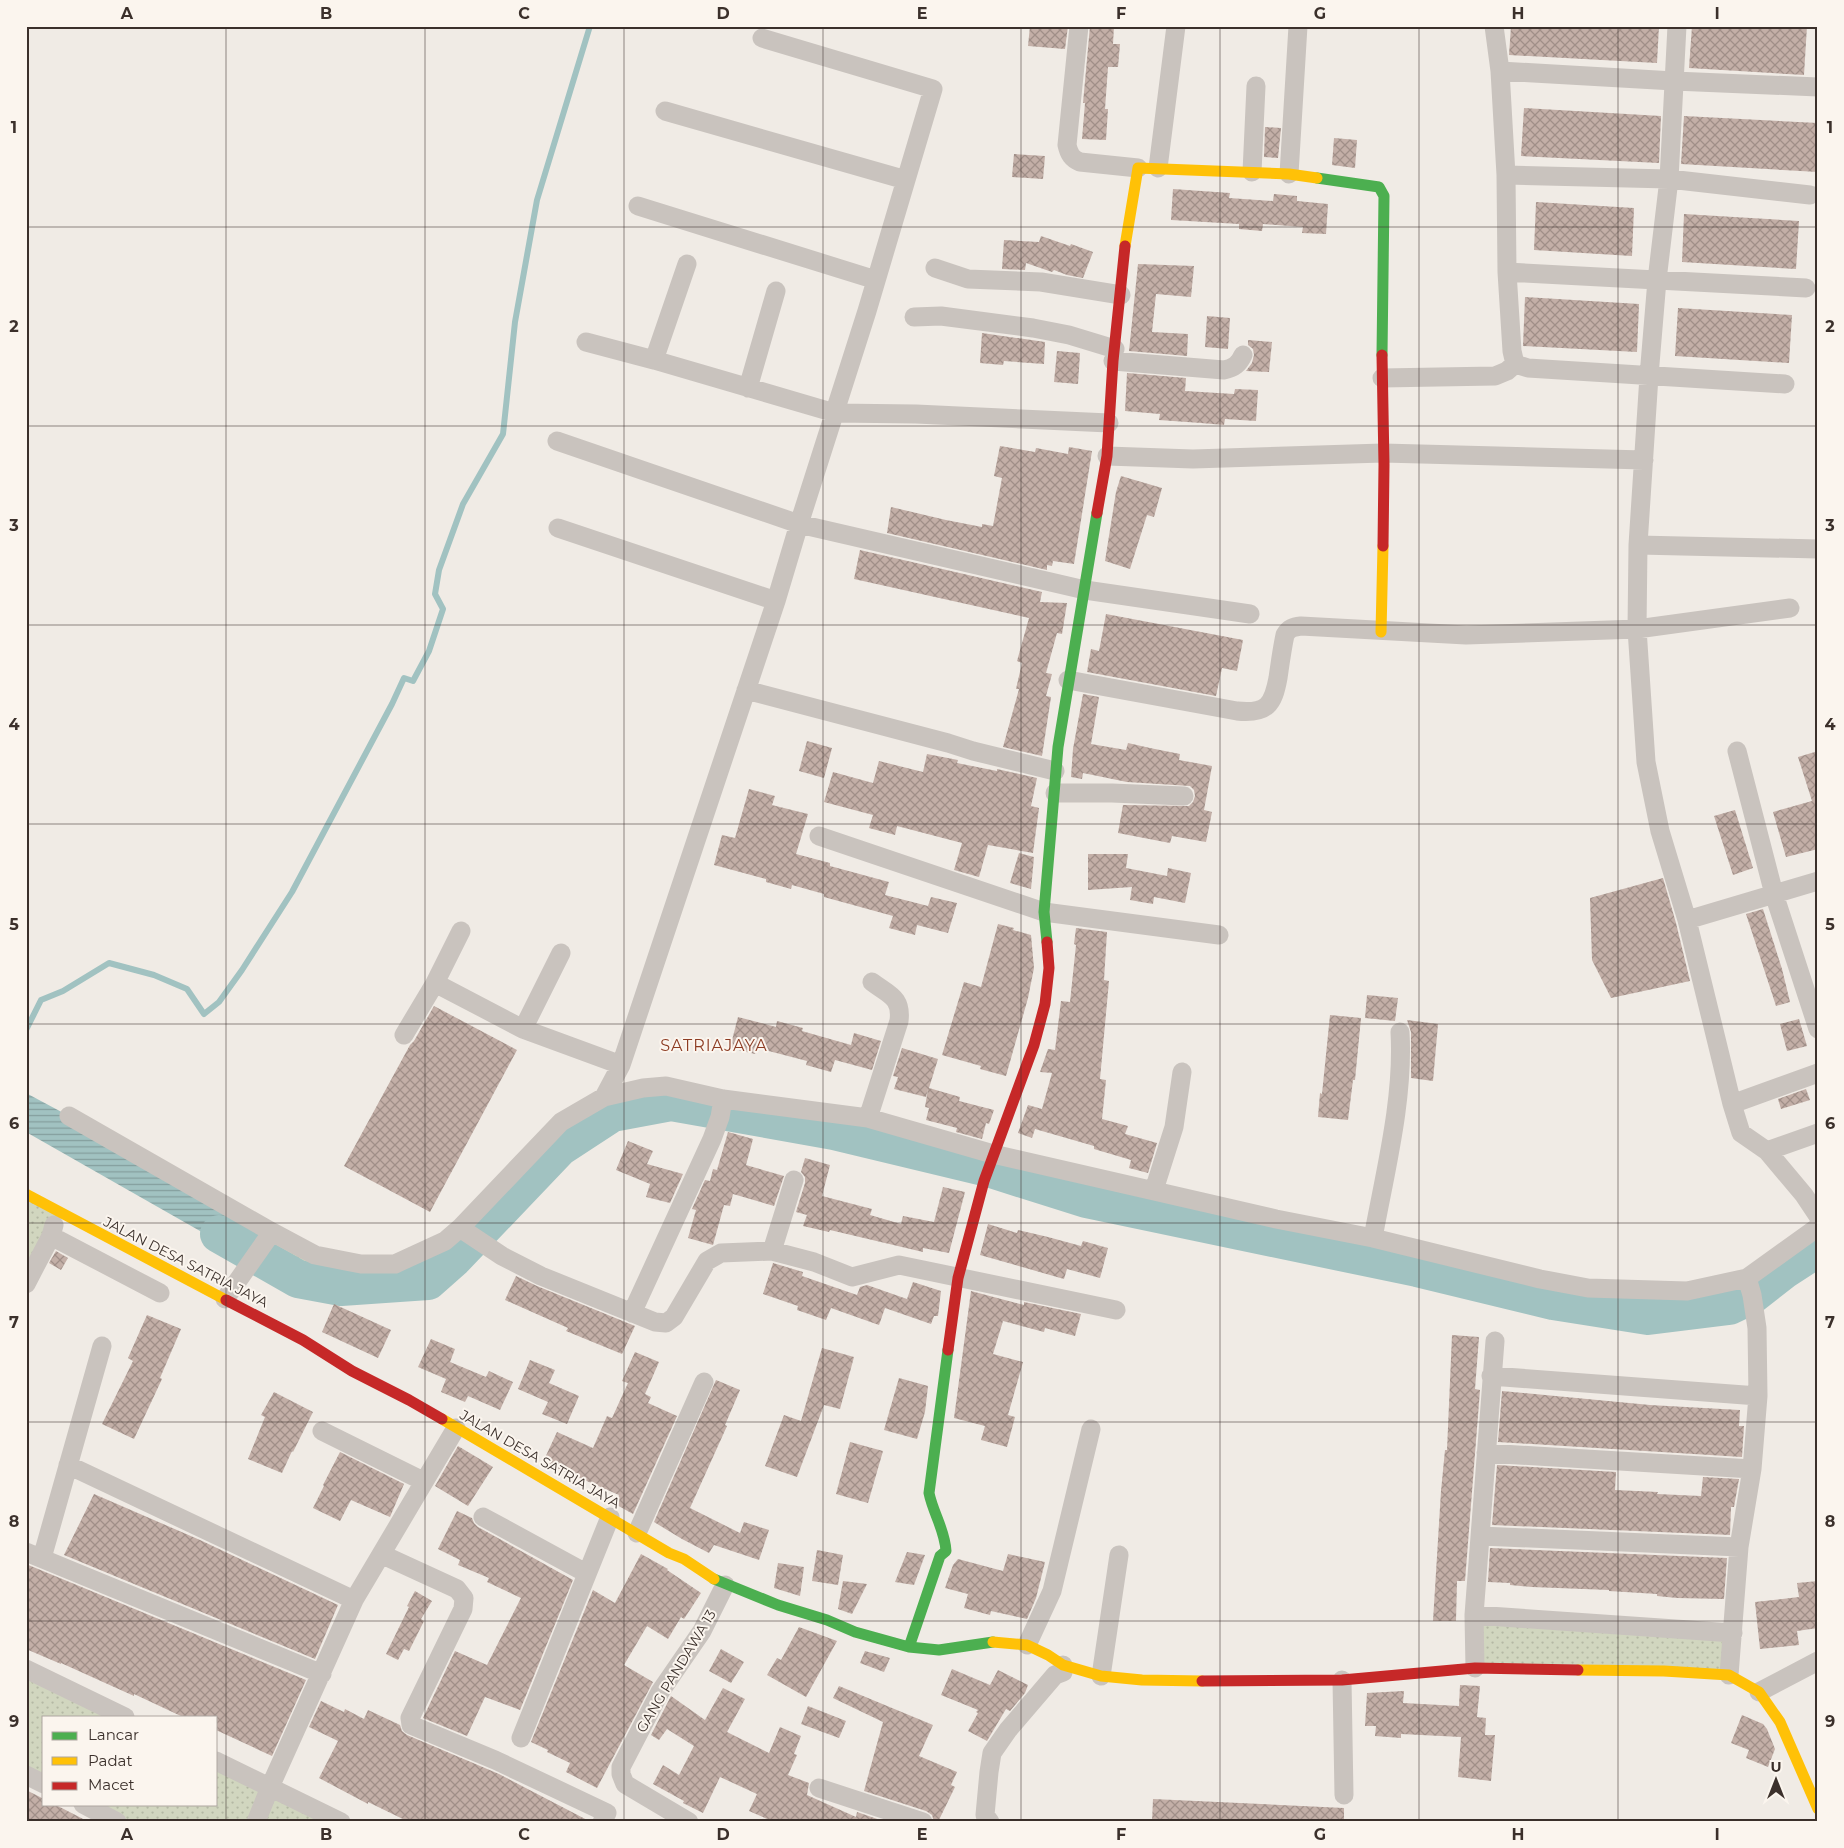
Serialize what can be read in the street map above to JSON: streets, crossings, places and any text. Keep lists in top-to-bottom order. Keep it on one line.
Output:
{"streets":{"street":["JALAN DESA SATRIA JAYA","GANG PANDAWA 13"]},"crossings":[["JALAN DESA SATRIA JAYA","GANG PANDAWA 13"]],"districts":["SATRIAJAYA"],"legend":["Lancar","Padat","Macet"],"north":"top","grid":{"columns":["A","B","C","D","E","F","G","H","I"],"rows":["1","2","3","4","5","6","7","8","9"]}}
